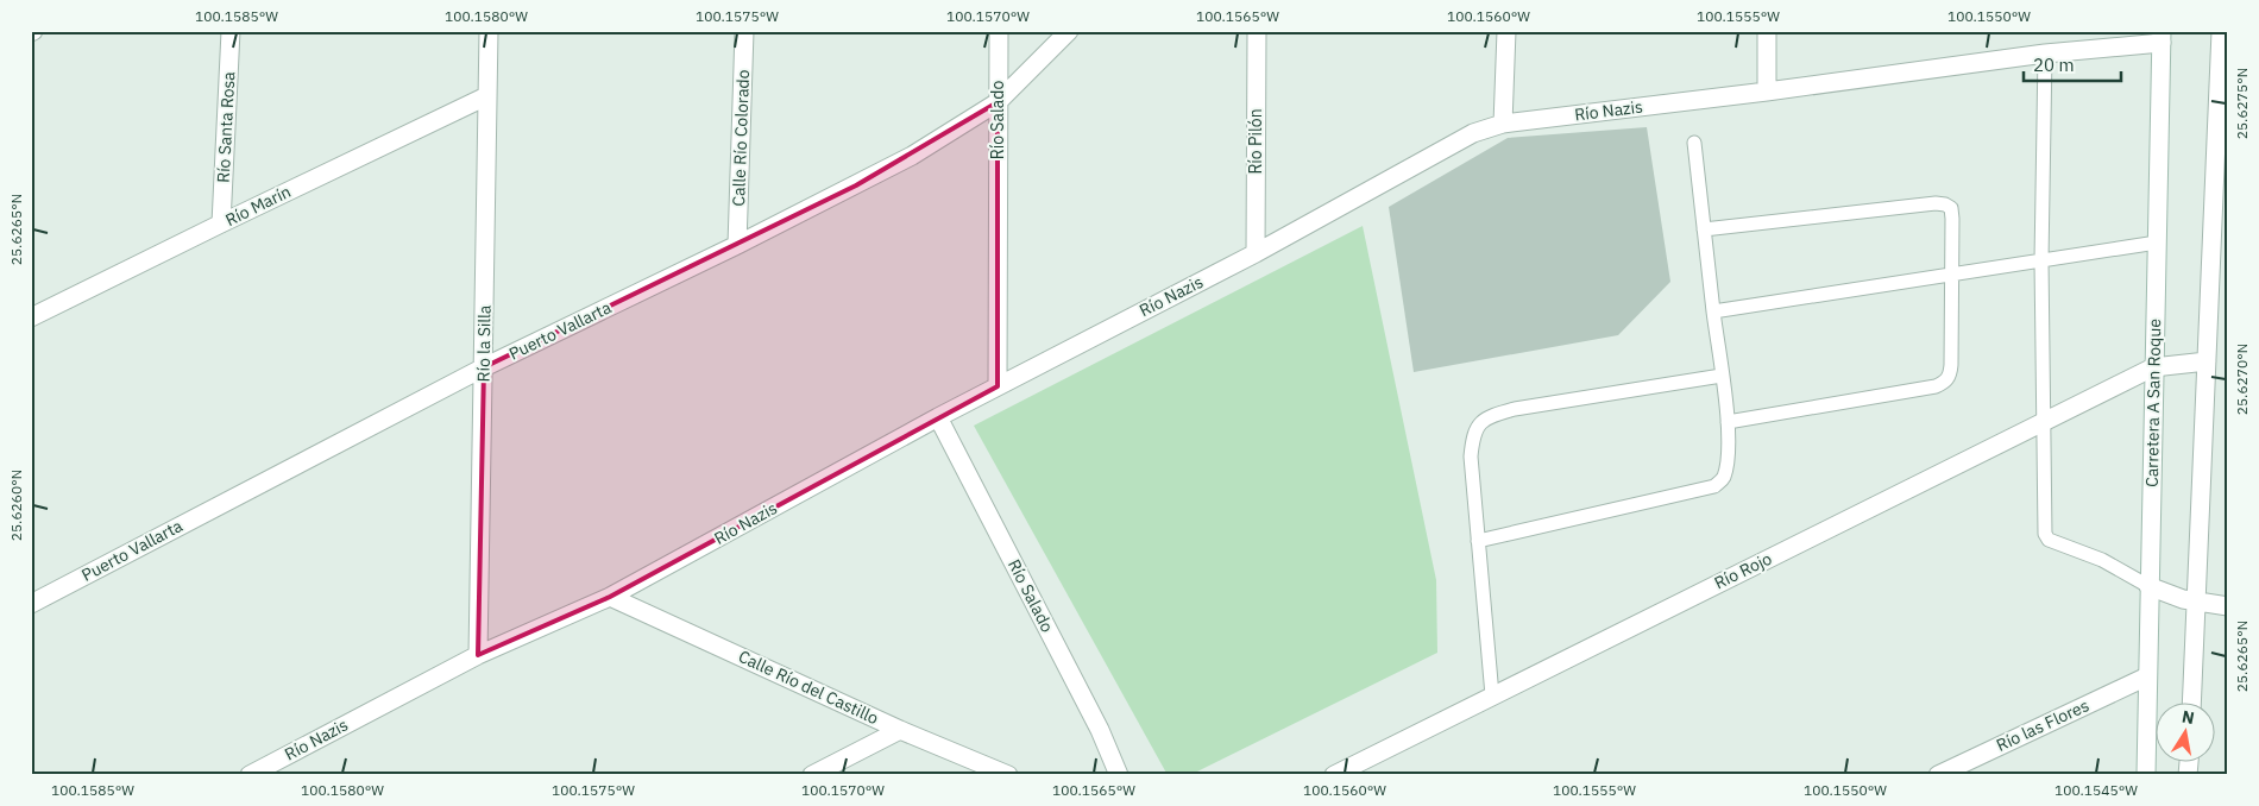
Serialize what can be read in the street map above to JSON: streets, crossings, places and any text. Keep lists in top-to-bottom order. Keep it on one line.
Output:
{"streets":{"street":["Río Nazis","Río Salado","Río Santa Rosa","Calle Río Colorado","Río Pilón","Río Marín","Puerto Vallarta","Río la Silla","Carretera A San Roque","Río Rojo","Calle Río del Castillo","Río las Flores"]},"crossings":[["Río Nazis","Río Salado"],["Río Nazis","Río Pilón"],["Río Nazis","Río la Silla"],["Río Nazis","Carretera A San Roque"],["Río Nazis","Calle Río del Castillo"],["Río Salado","Puerto Vallarta"],["Río Santa Rosa","Río Marín"],["Calle Río Colorado","Puerto Vallarta"],["Río Marín","Río la Silla"],["Puerto Vallarta","Río la Silla"],["Carretera A San Roque","Río Rojo"],["Carretera A San Roque","Río las Flores"]],"scale_bar":"20 m","north":"top","coordinates":["100.1585°W","100.1580°W","100.1575°W","100.1570°W","100.1565°W","100.1560°W","100.1555°W","100.1550°W","25.6275°N","25.6265°N","25.6270°N","25.6260°N","100.1545°W"]}
